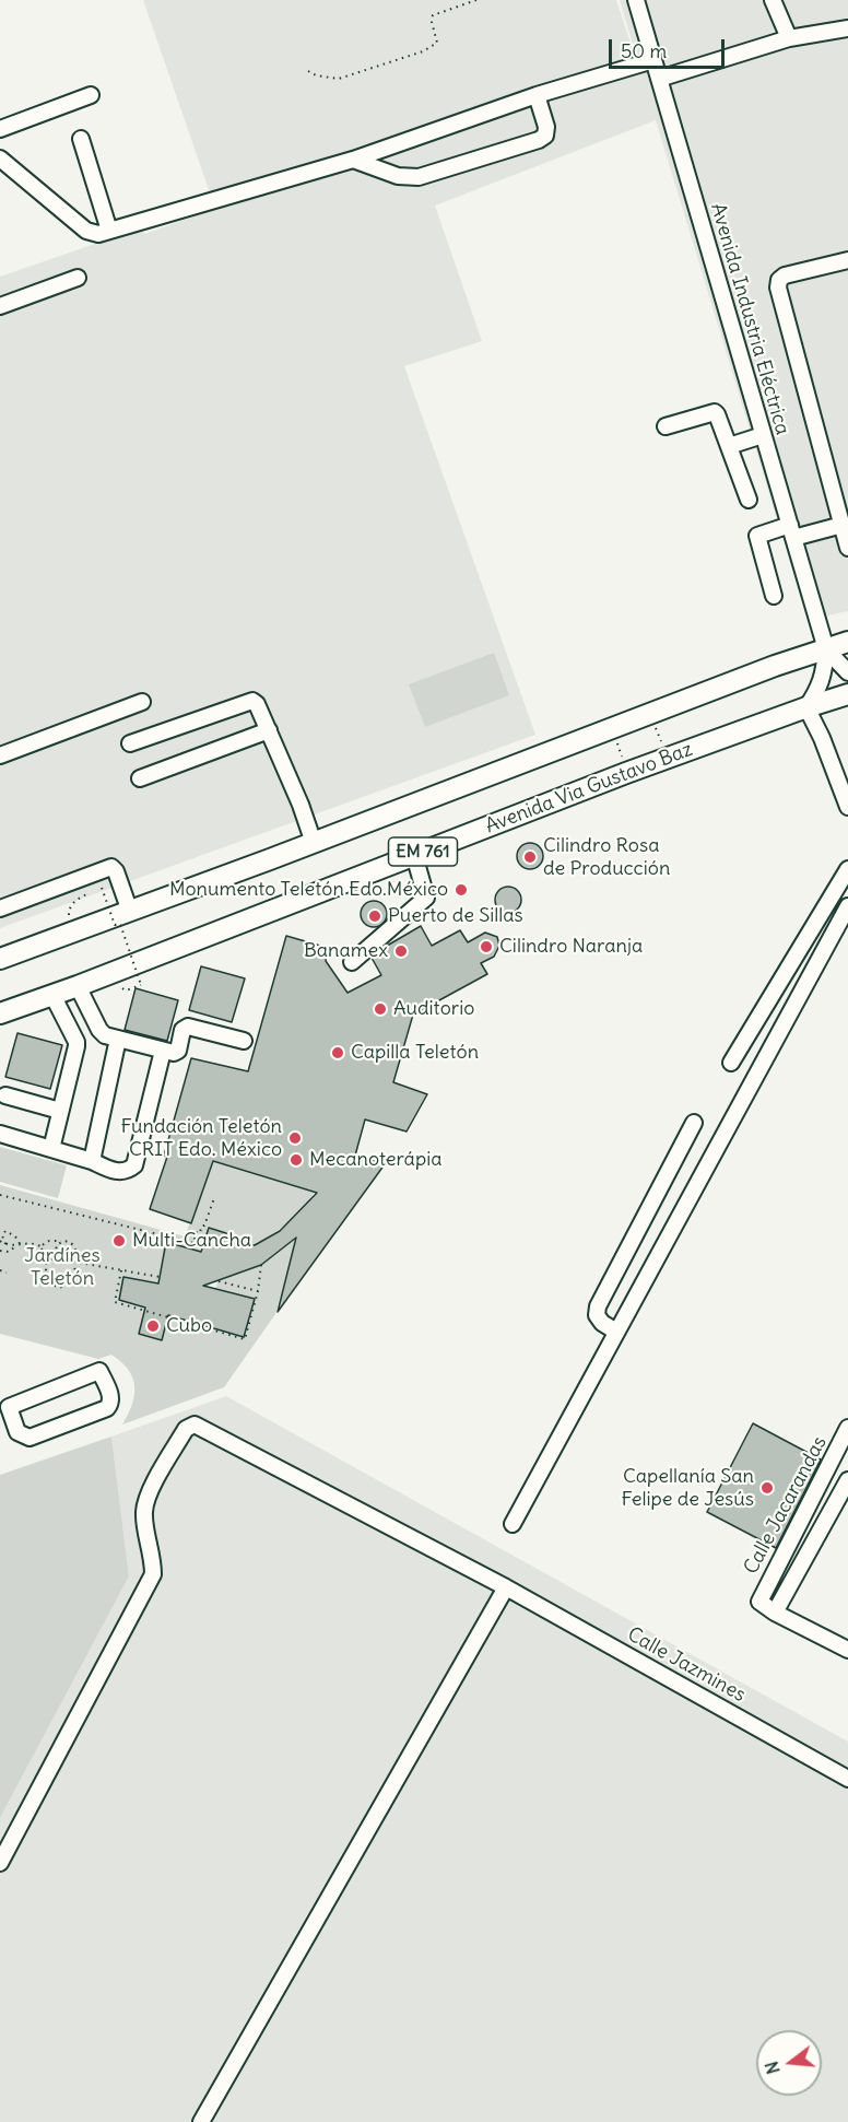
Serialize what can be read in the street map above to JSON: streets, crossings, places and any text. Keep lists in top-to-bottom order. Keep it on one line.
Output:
{"streets":{"main road":["Avenida Via Gustavo Baz","EM 761"],"street":["Avenida Industria Eléctrica","Calle Jacarandas","Calle Jazmines"]},"crossings":[["Avenida Industria Eléctrica","Avenida Via Gustavo Baz"],["Avenida Industria Eléctrica","EM 761"]],"parks":["Jardínes Teletón"],"places":["Cilindro Rosa de Producción","Monumento Teletón Edo.México","Puerto de Sillas","Cilindro Naranja","Banamex","Auditorio","Capilla Teletón","Fundación Teletón CRIT Edo. México","Mecanoterápia","Multi-Cancha","Cubo","Capellanía San Felipe de Jesús"],"scale_bar":"50 m","north":"left"}
